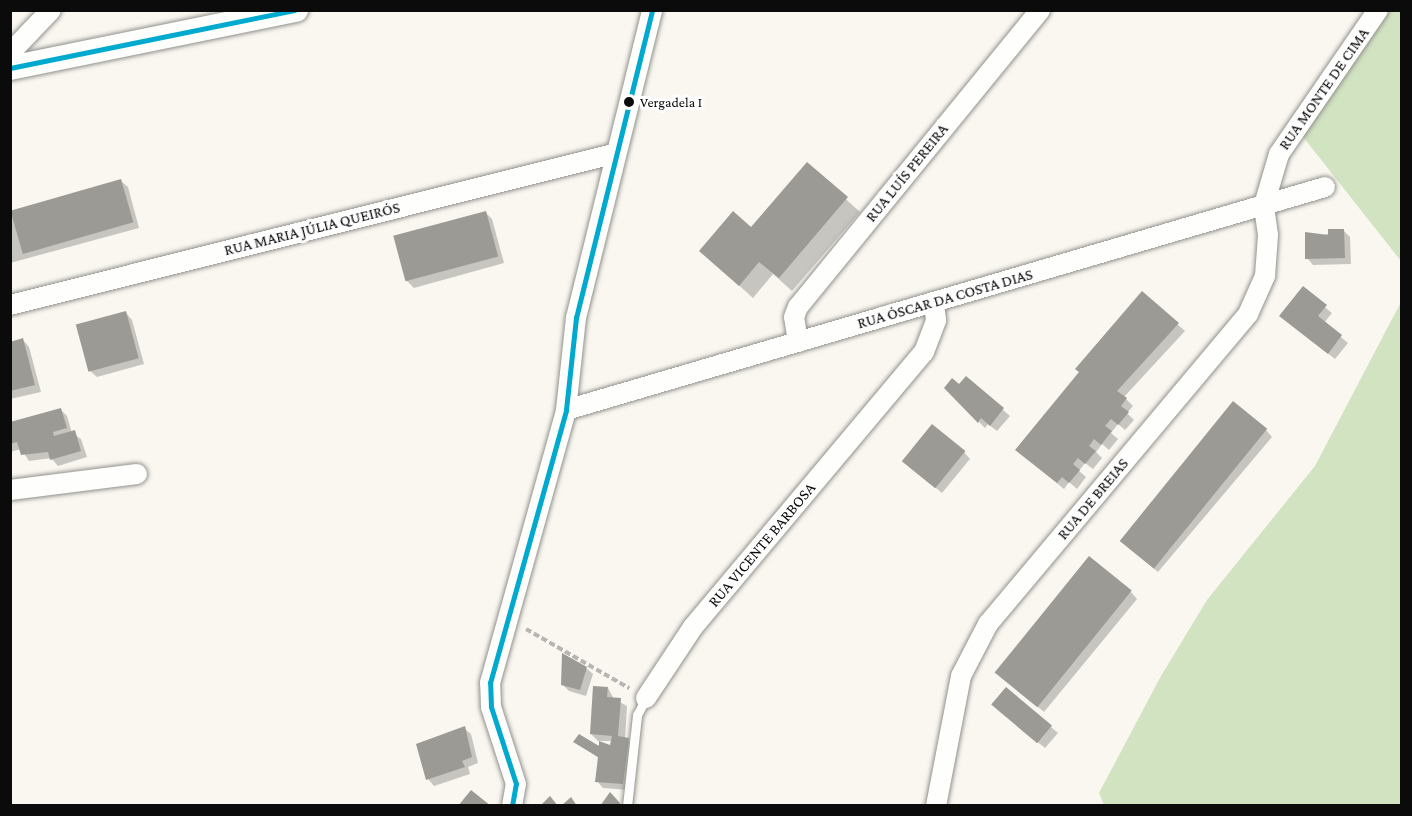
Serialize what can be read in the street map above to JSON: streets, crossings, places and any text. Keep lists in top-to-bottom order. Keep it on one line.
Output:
{"streets":{"street":["RUA MONTE DE CIMA","RUA LUÍS PEREIRA","RUA MARIA JÚLIA QUEIRÓS","RUA ÓSCAR DA COSTA DIAS","RUA DE BREIAS","RUA VICENTE BARBOSA"]},"crossings":[["RUA MONTE DE CIMA","RUA ÓSCAR DA COSTA DIAS"],["RUA MONTE DE CIMA","RUA DE BREIAS"],["RUA LUÍS PEREIRA","RUA ÓSCAR DA COSTA DIAS"],["RUA ÓSCAR DA COSTA DIAS","RUA DE BREIAS"],["RUA ÓSCAR DA COSTA DIAS","RUA VICENTE BARBOSA"]],"places":["Vergadela I"]}
